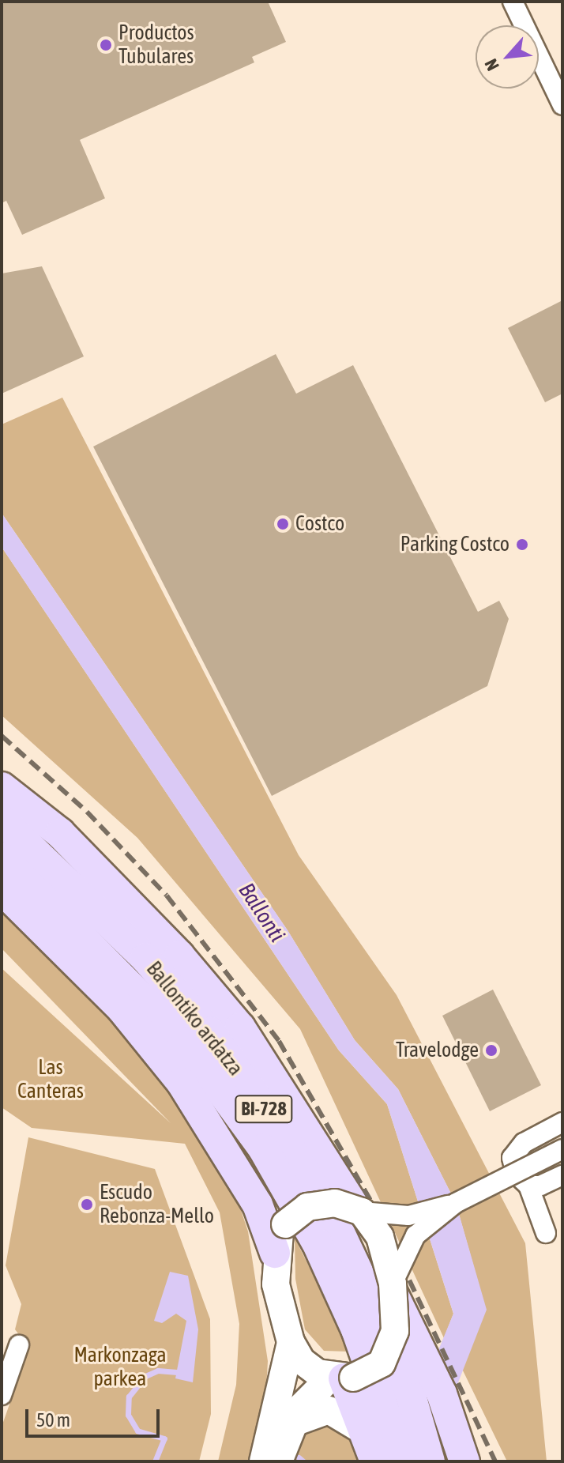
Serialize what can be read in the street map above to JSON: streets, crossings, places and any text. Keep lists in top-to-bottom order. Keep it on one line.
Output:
{"streets":{"main road":["Ballontiko ardatza","BI-728"]},"water":["Ballonti"],"parks":["Las Canteras","Markonzaga parkea"],"places":["Productos Tubulares","Costco","Parking Costco","Travelodge","Escudo Rebonza-Mello"],"scale_bar":"50 m","north":"bottom left"}
